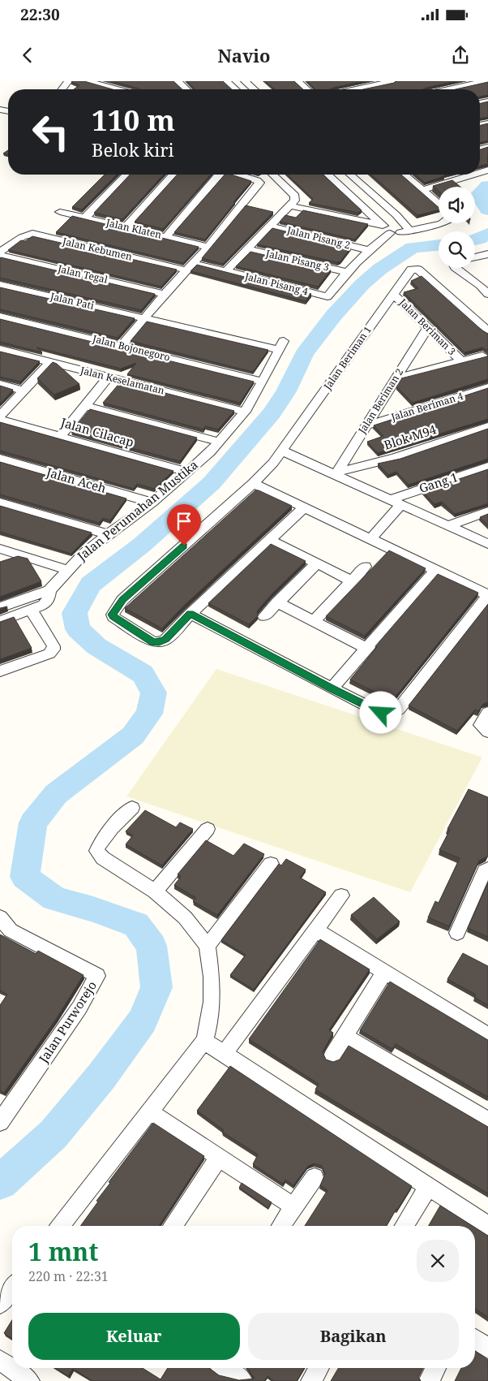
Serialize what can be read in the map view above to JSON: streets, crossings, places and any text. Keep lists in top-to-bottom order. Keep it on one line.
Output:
{"streets":{"street":["Jalan Klaten","Jalan Pisang 2","Jalan Kebumen","Jalan Pisang 3","Jalan Tegal","Jalan Pisang 4","Jalan Pati","Jalan Beriman 3","Jalan Bojonegoro","Jalan Beriman 1","Jalan Keselamatan","Jalan Beriman 2","Jalan Beriman 4","Jalan Cilacap","Blok M94","Jalan Aceh","Gang 1","Jalan Perumahan Mustika","Jalan Purworejo"]},"crossings":[["Jalan Pisang 3","Jalan Pisang 4"],["Jalan Pati","Jalan Perumahan Mustika"],["Jalan Beriman 3","Jalan Beriman 1"],["Jalan Beriman 3","Jalan Beriman 2"],["Jalan Bojonegoro","Jalan Perumahan Mustika"],["Jalan Keselamatan","Jalan Perumahan Mustika"],["Jalan Beriman 2","Jalan Beriman 4"],["Jalan Beriman 2","Blok M94"],["Jalan Cilacap","Jalan Perumahan Mustika"],["Jalan Aceh","Jalan Perumahan Mustika"]],"page":{"status":"22:30","header":"Navio","turn":["110 m","Belok kiri"],"heading":["1 mnt","220 m · 22:31"],"buttons":["Keluar","Bagikan"]}}
